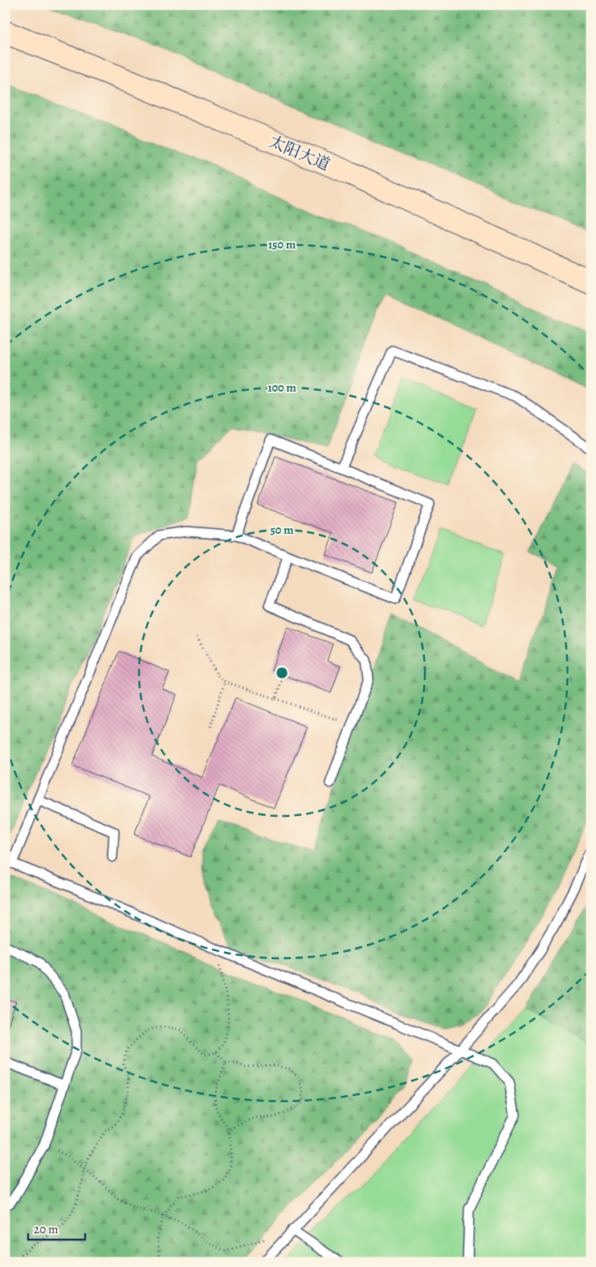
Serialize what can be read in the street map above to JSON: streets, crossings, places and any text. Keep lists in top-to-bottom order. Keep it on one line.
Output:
{"streets":{"main road":["太阳大道"]},"scale_bar":"20 m","rings":["150 m","100 m","50 m"]}
